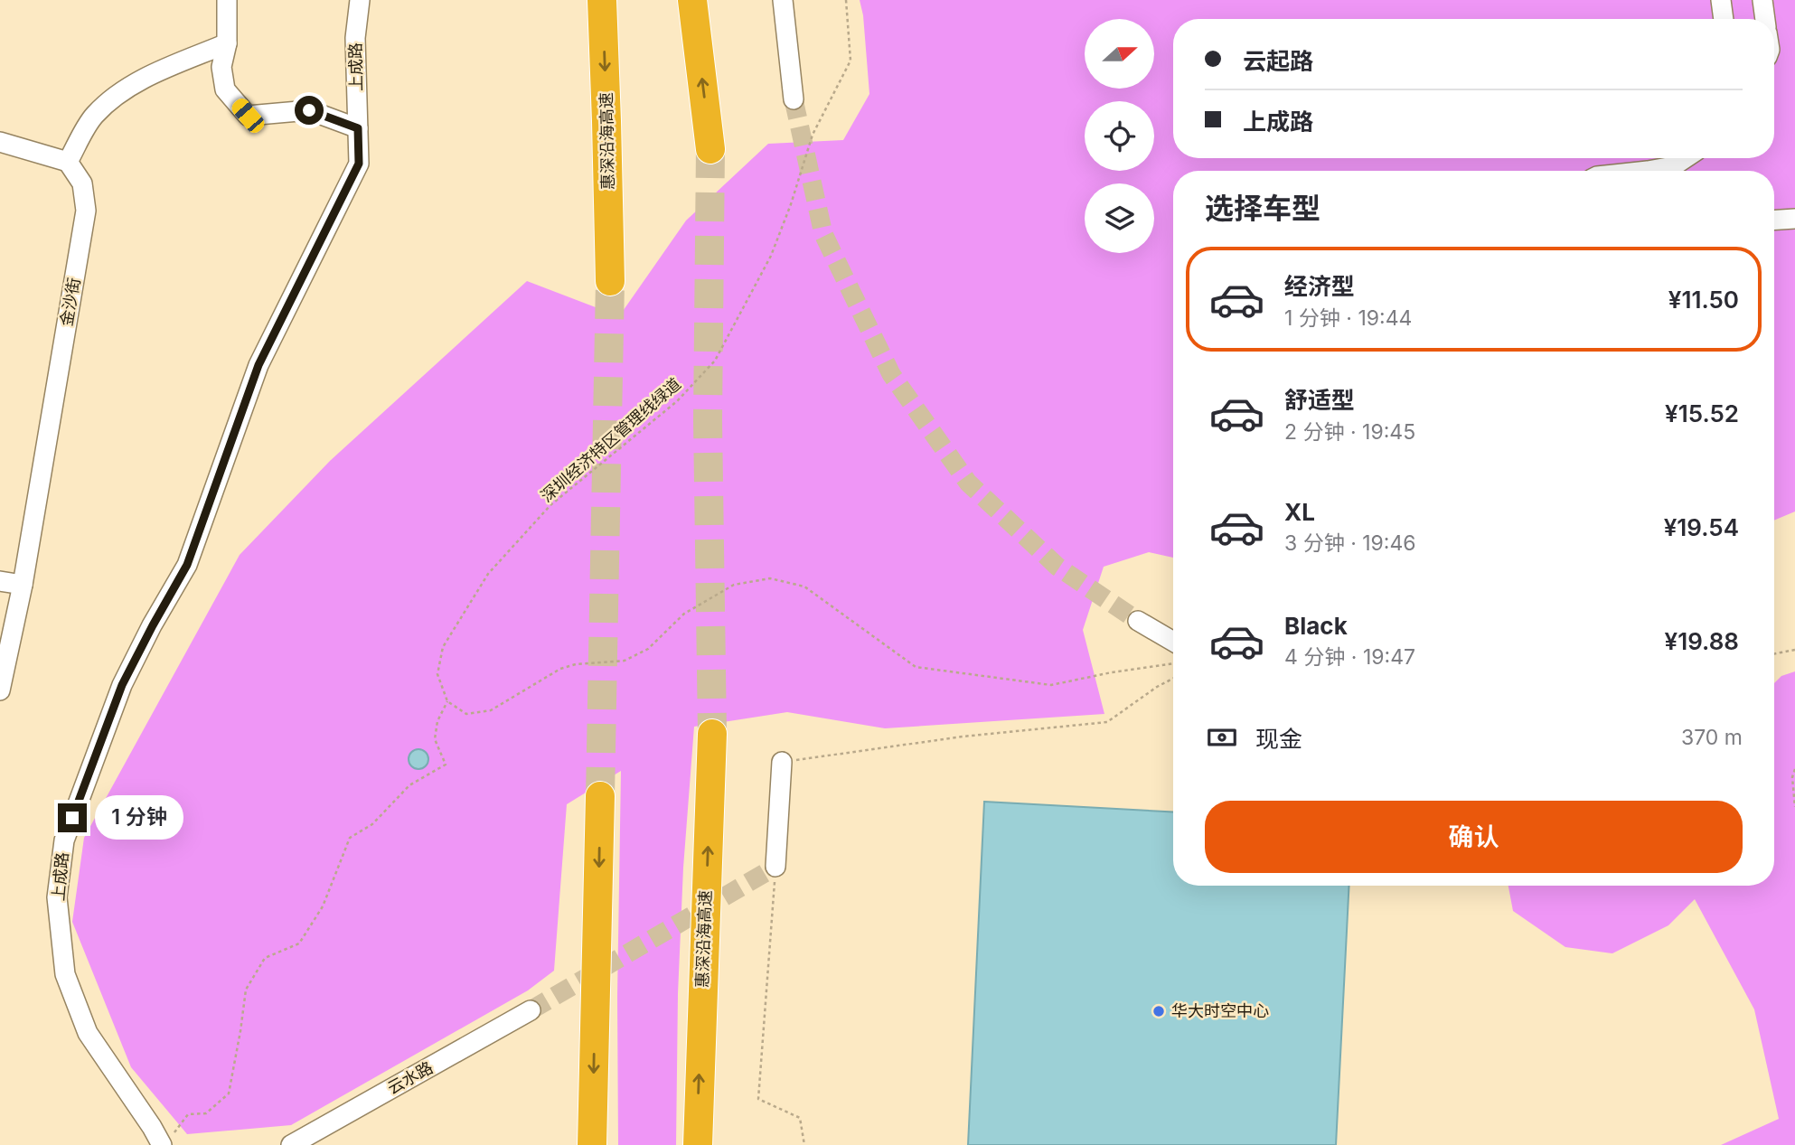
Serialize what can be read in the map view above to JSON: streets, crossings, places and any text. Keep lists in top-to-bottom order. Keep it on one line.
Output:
{"streets":{"highway":["惠深沿海高速"],"street":["上成路","金沙街","云水路"],"path":["深圳经济特区管理线绿道"]},"places":["华大时空中心"],"north":"right","page":{"banner":["云起路","上成路"],"heading":"选择车型","list":[{"name":"经济型","note":"1 分钟 · 19:44","value":"¥11.50"},{"name":"舒适型","note":"2 分钟 · 19:45","value":"¥15.52"},{"name":"XL","note":"3 分钟 · 19:46","value":"¥19.54"},{"name":"Black","note":"4 分钟 · 19:47","value":"¥19.88"}],"pay":["现金","370 m"],"buttons":"确认","bubble":"1 分钟"}}
